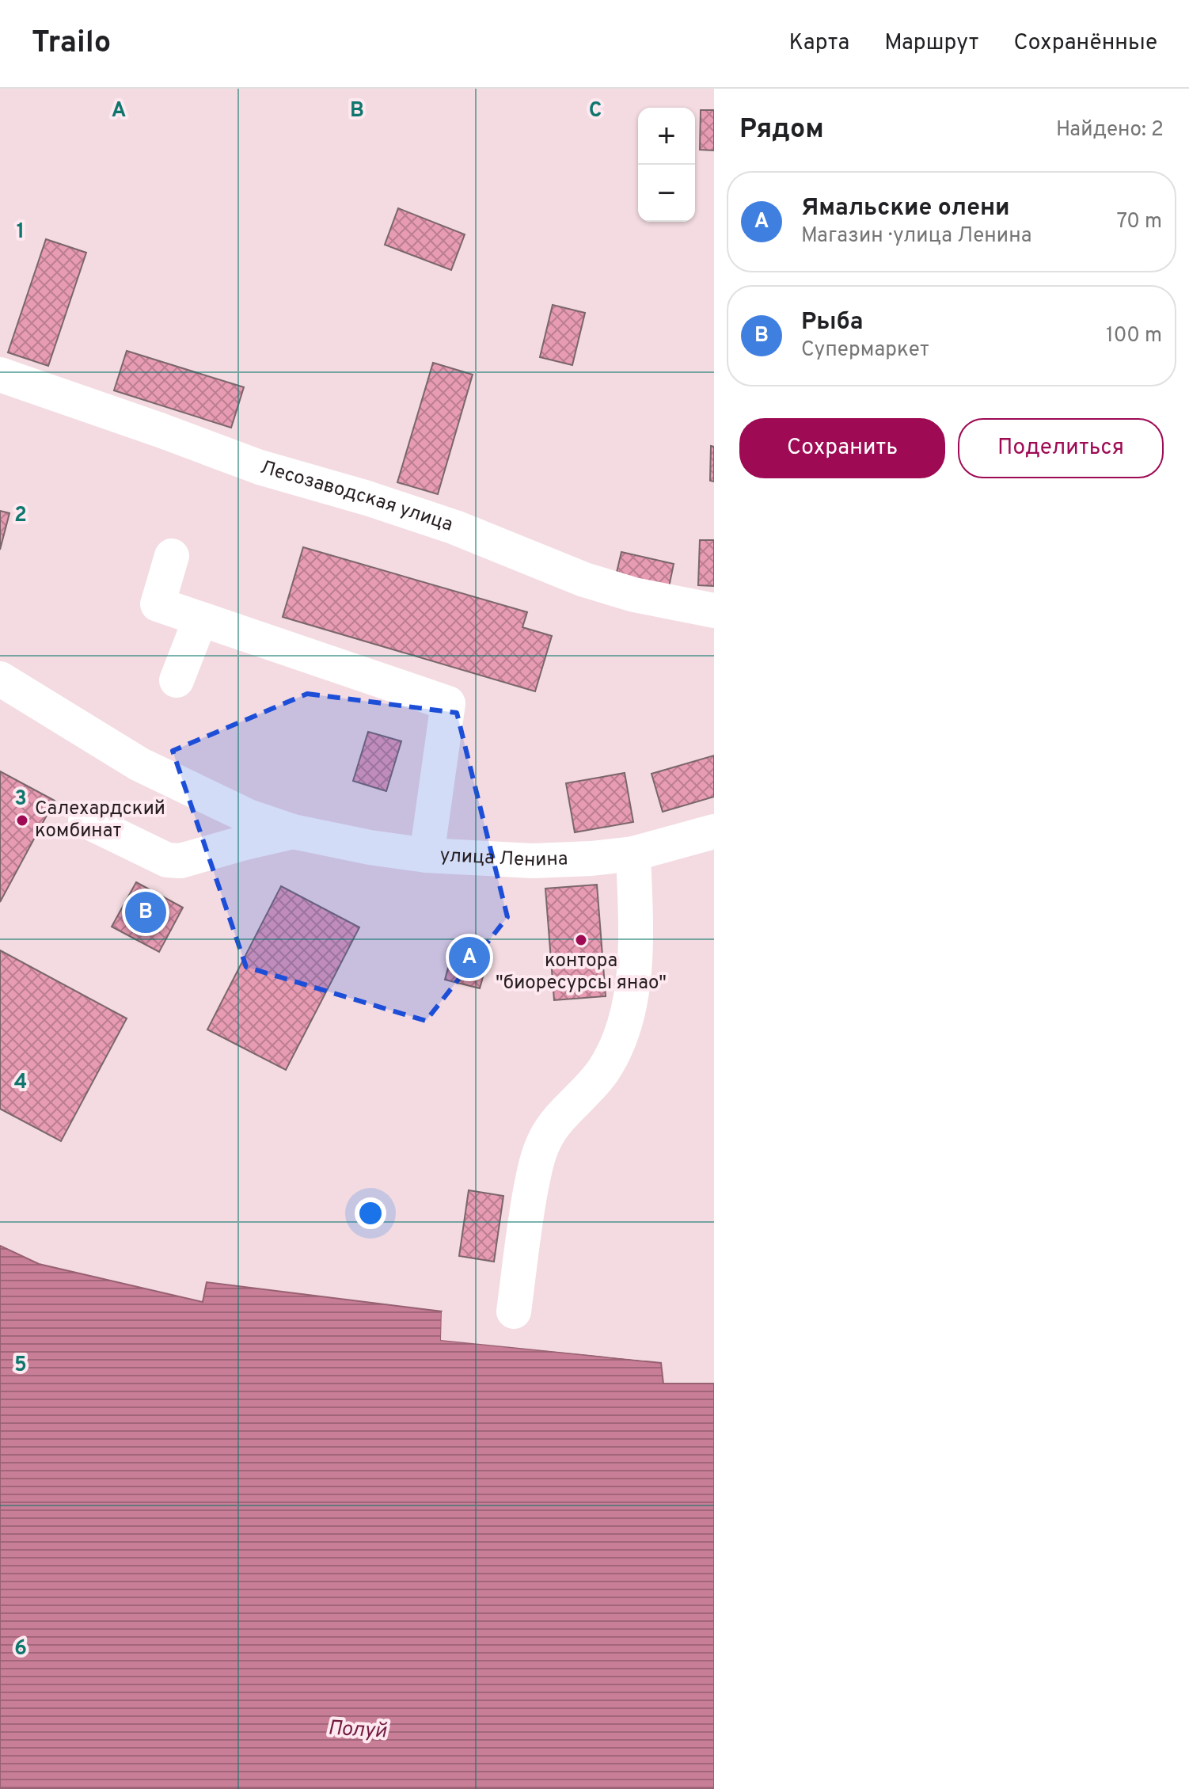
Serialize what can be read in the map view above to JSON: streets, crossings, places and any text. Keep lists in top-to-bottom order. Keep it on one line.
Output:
{"streets":{"street":["Лесозаводская улица","улица Ленина"]},"water":["Полуй"],"places":["Салехардский комбинат","контора \"биоресурсы янао\""],"page":{"header":"Trailo","nav":["Карта","Маршрут","Сохранённые"],"heading":["Рядом","Найдено: 2"],"map_buttons":["+","−"],"list":[{"mark":"A","name":"Ямальские олени","note":"Магазин · улица Ленина","value":"70 m"},{"mark":"B","name":"Рыба","note":"Супермаркет","value":"100 m"}],"buttons":["Сохранить","Поделиться"],"pins":["B","A"]},"grid":{"columns":["A","B","C"],"rows":["1","2","3","4","5","6"]}}
